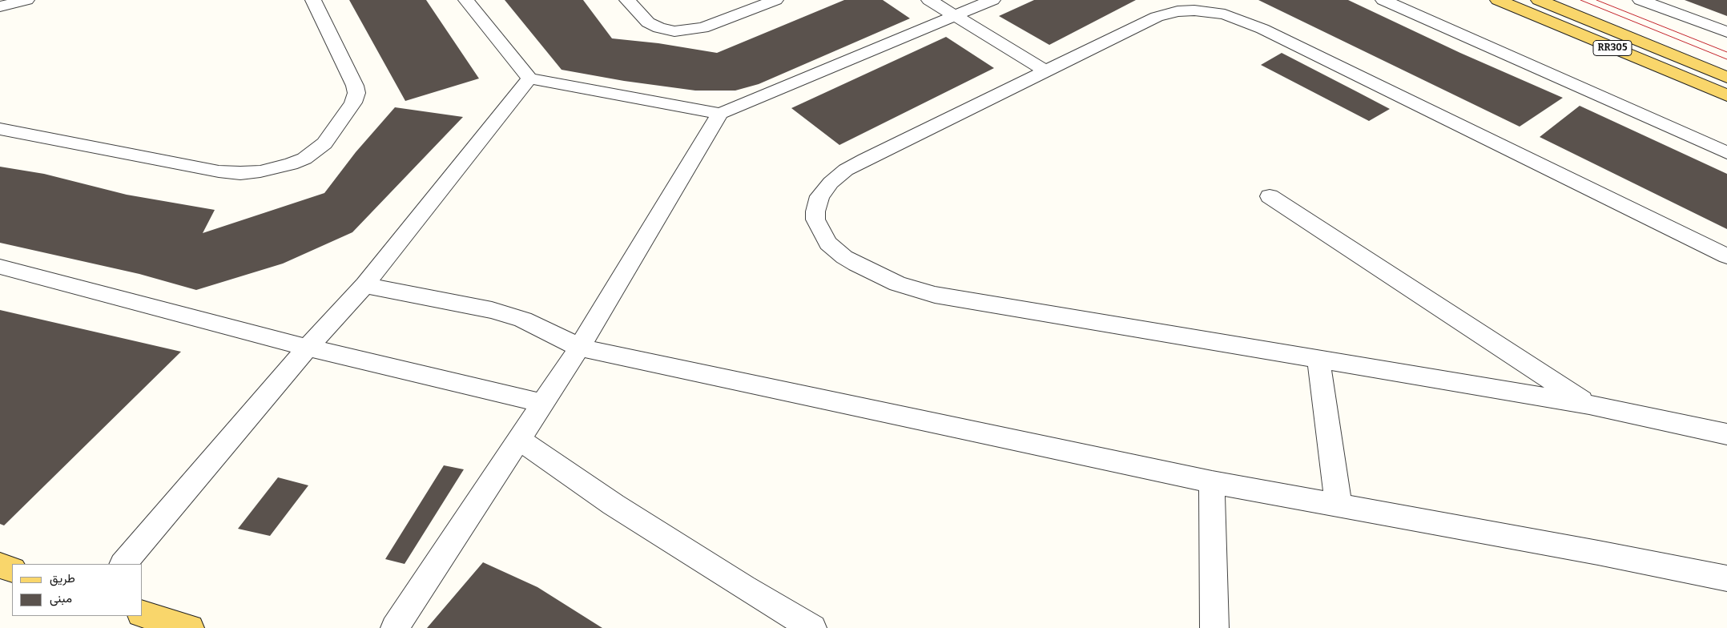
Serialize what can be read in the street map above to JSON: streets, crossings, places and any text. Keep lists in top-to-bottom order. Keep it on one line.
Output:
{"streets":{"main road":["RR305"]},"legend":["طريق","مبنى"]}
